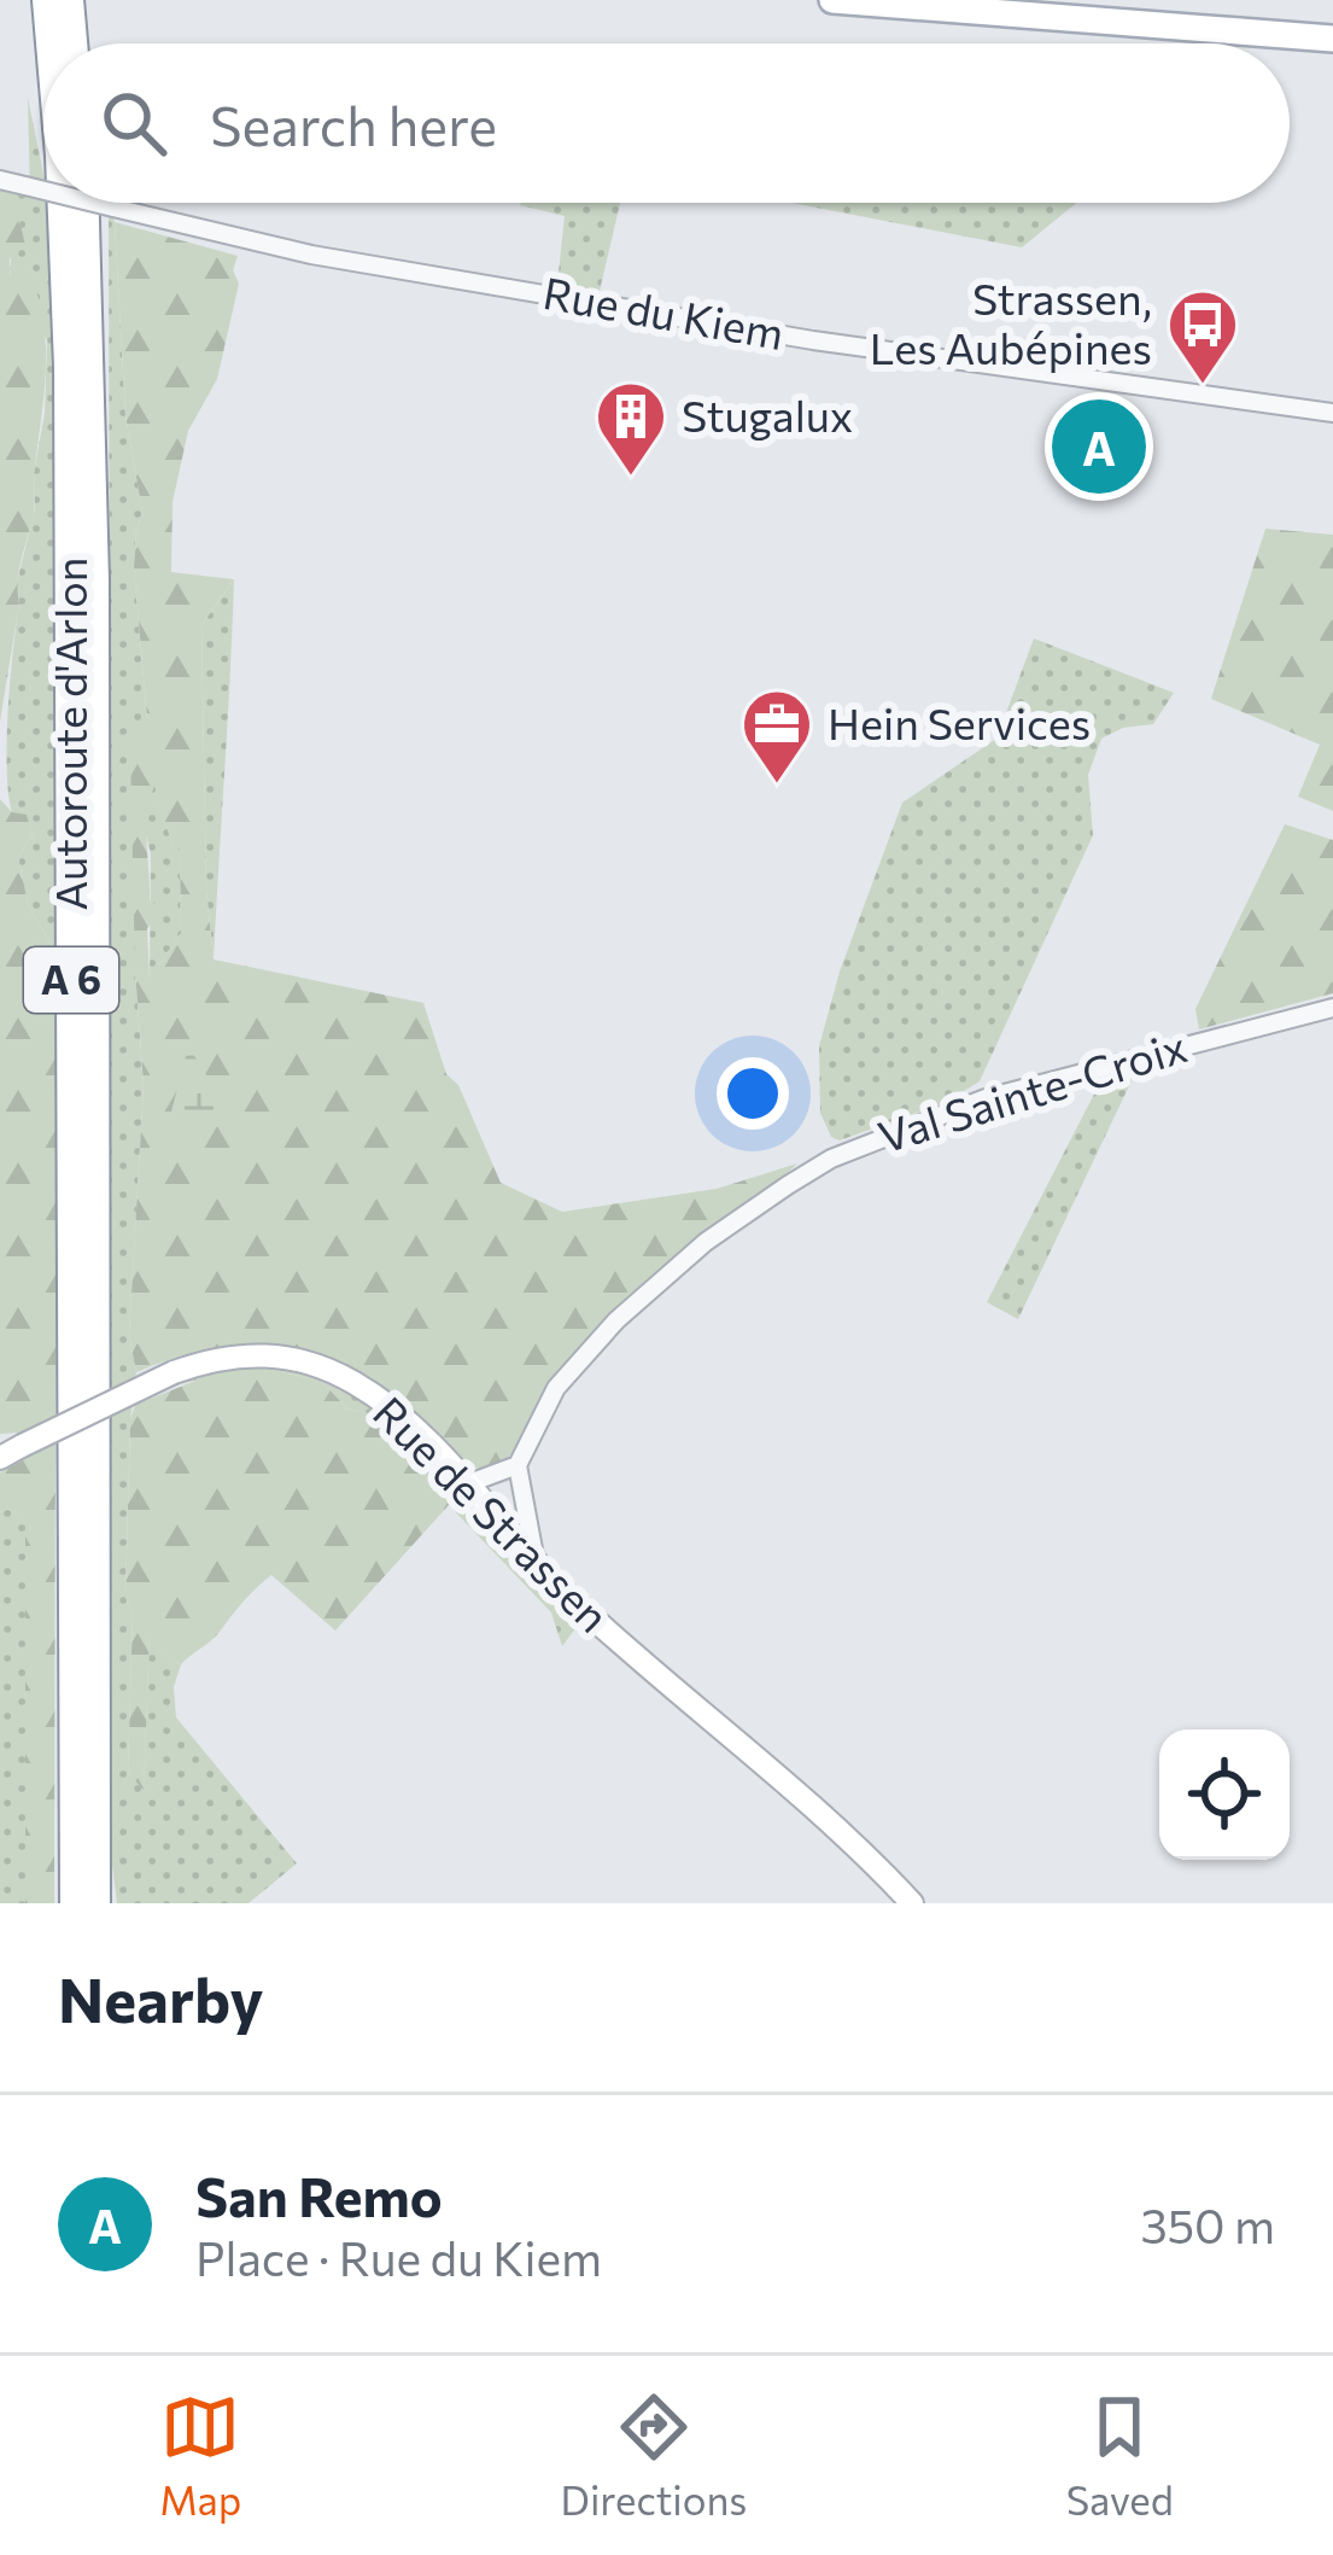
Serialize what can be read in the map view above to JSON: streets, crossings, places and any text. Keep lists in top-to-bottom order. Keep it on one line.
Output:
{"streets":{"highway":["Autoroute d'Arlon","A 6"],"main road":["Rue de Strassen"],"street":["Rue du Kiem","Val Sainte-Croix"]},"places":{"bus stop":["Strassen, Les Aubépines"],"building":["Stugalux"],"office":["Hein Services"]},"page":{"search":"Search here","pins":"A","heading":"Nearby","list":[{"mark":"A","name":"San Remo","note":"Place · Rue du Kiem","value":"350 m"}],"nav":["Map","Directions","Saved"]}}
